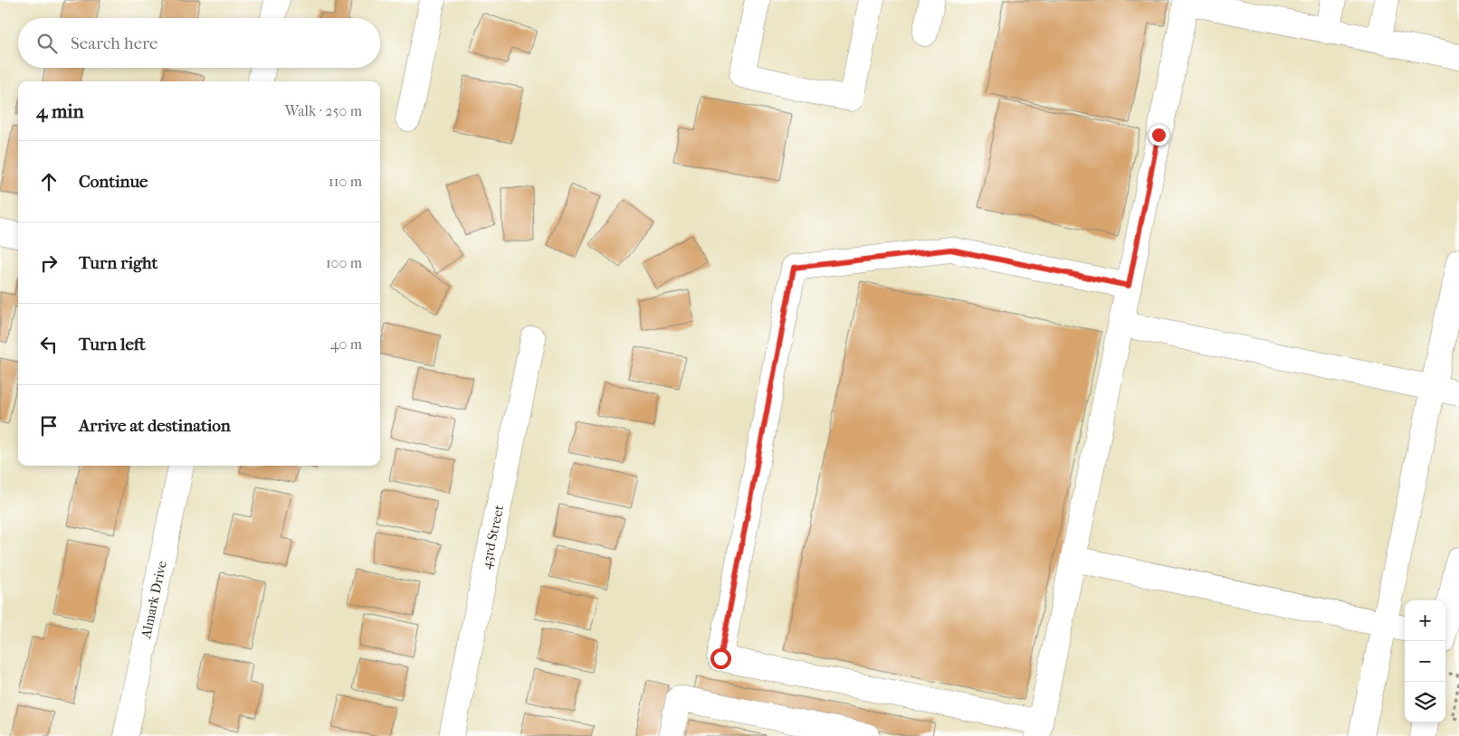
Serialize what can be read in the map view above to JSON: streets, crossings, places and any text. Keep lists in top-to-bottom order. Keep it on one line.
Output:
{"streets":{"street":["43rd Street","Almark Drive"]},"page":{"search":"Search here","heading":["4 min","Walk · 250 m"],"list":[["Continue","110 m"],["Turn right","100 m"],["Turn left","40 m"],"Arrive at destination"],"map_buttons":["+","−"]}}
